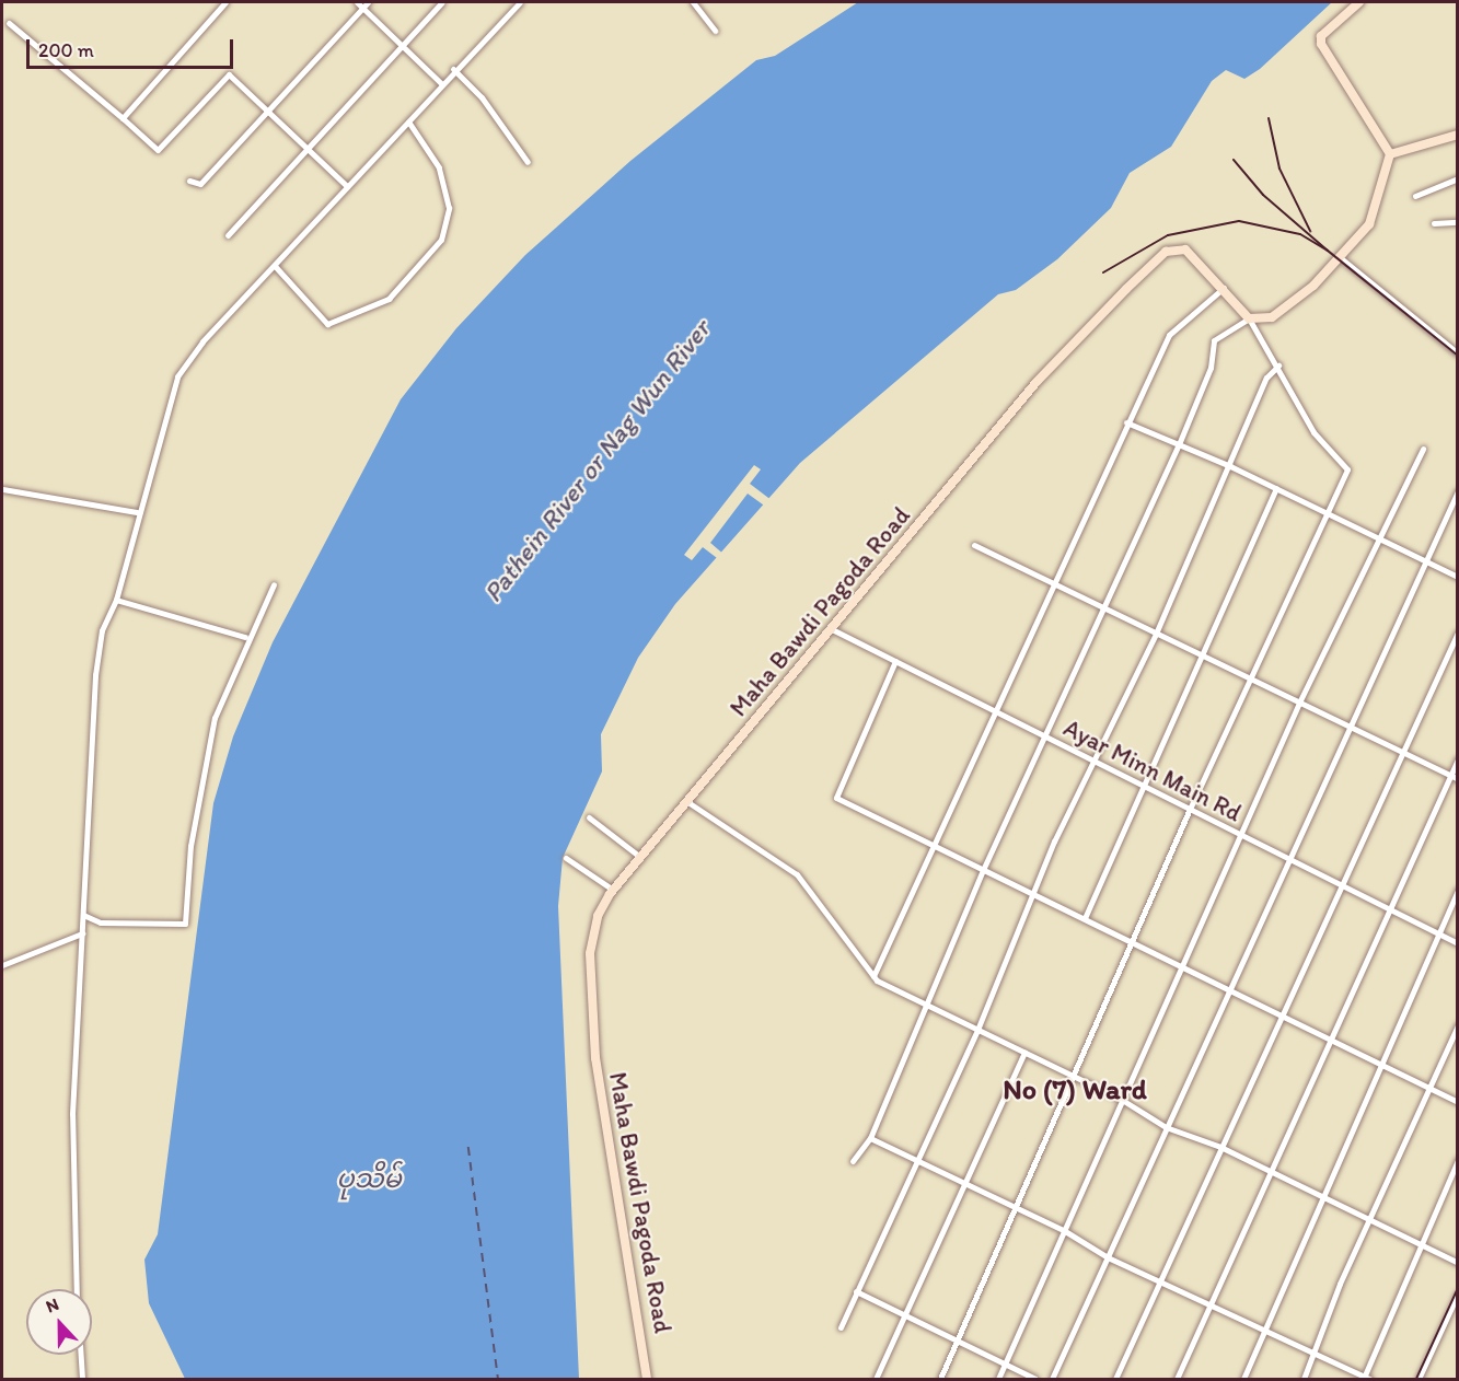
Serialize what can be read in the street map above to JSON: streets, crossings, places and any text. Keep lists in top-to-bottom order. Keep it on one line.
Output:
{"streets":{"street":["Maha Bawdi Pagoda Road","Ayar Minn Main Rd"]},"crossings":[["Maha Bawdi Pagoda Road","Ayar Minn Main Rd"]],"districts":["No (7) Ward"],"water":["Pathein River or Nag Wun River","ပုသိမ်"],"scale_bar":"200 m","north":"top"}
